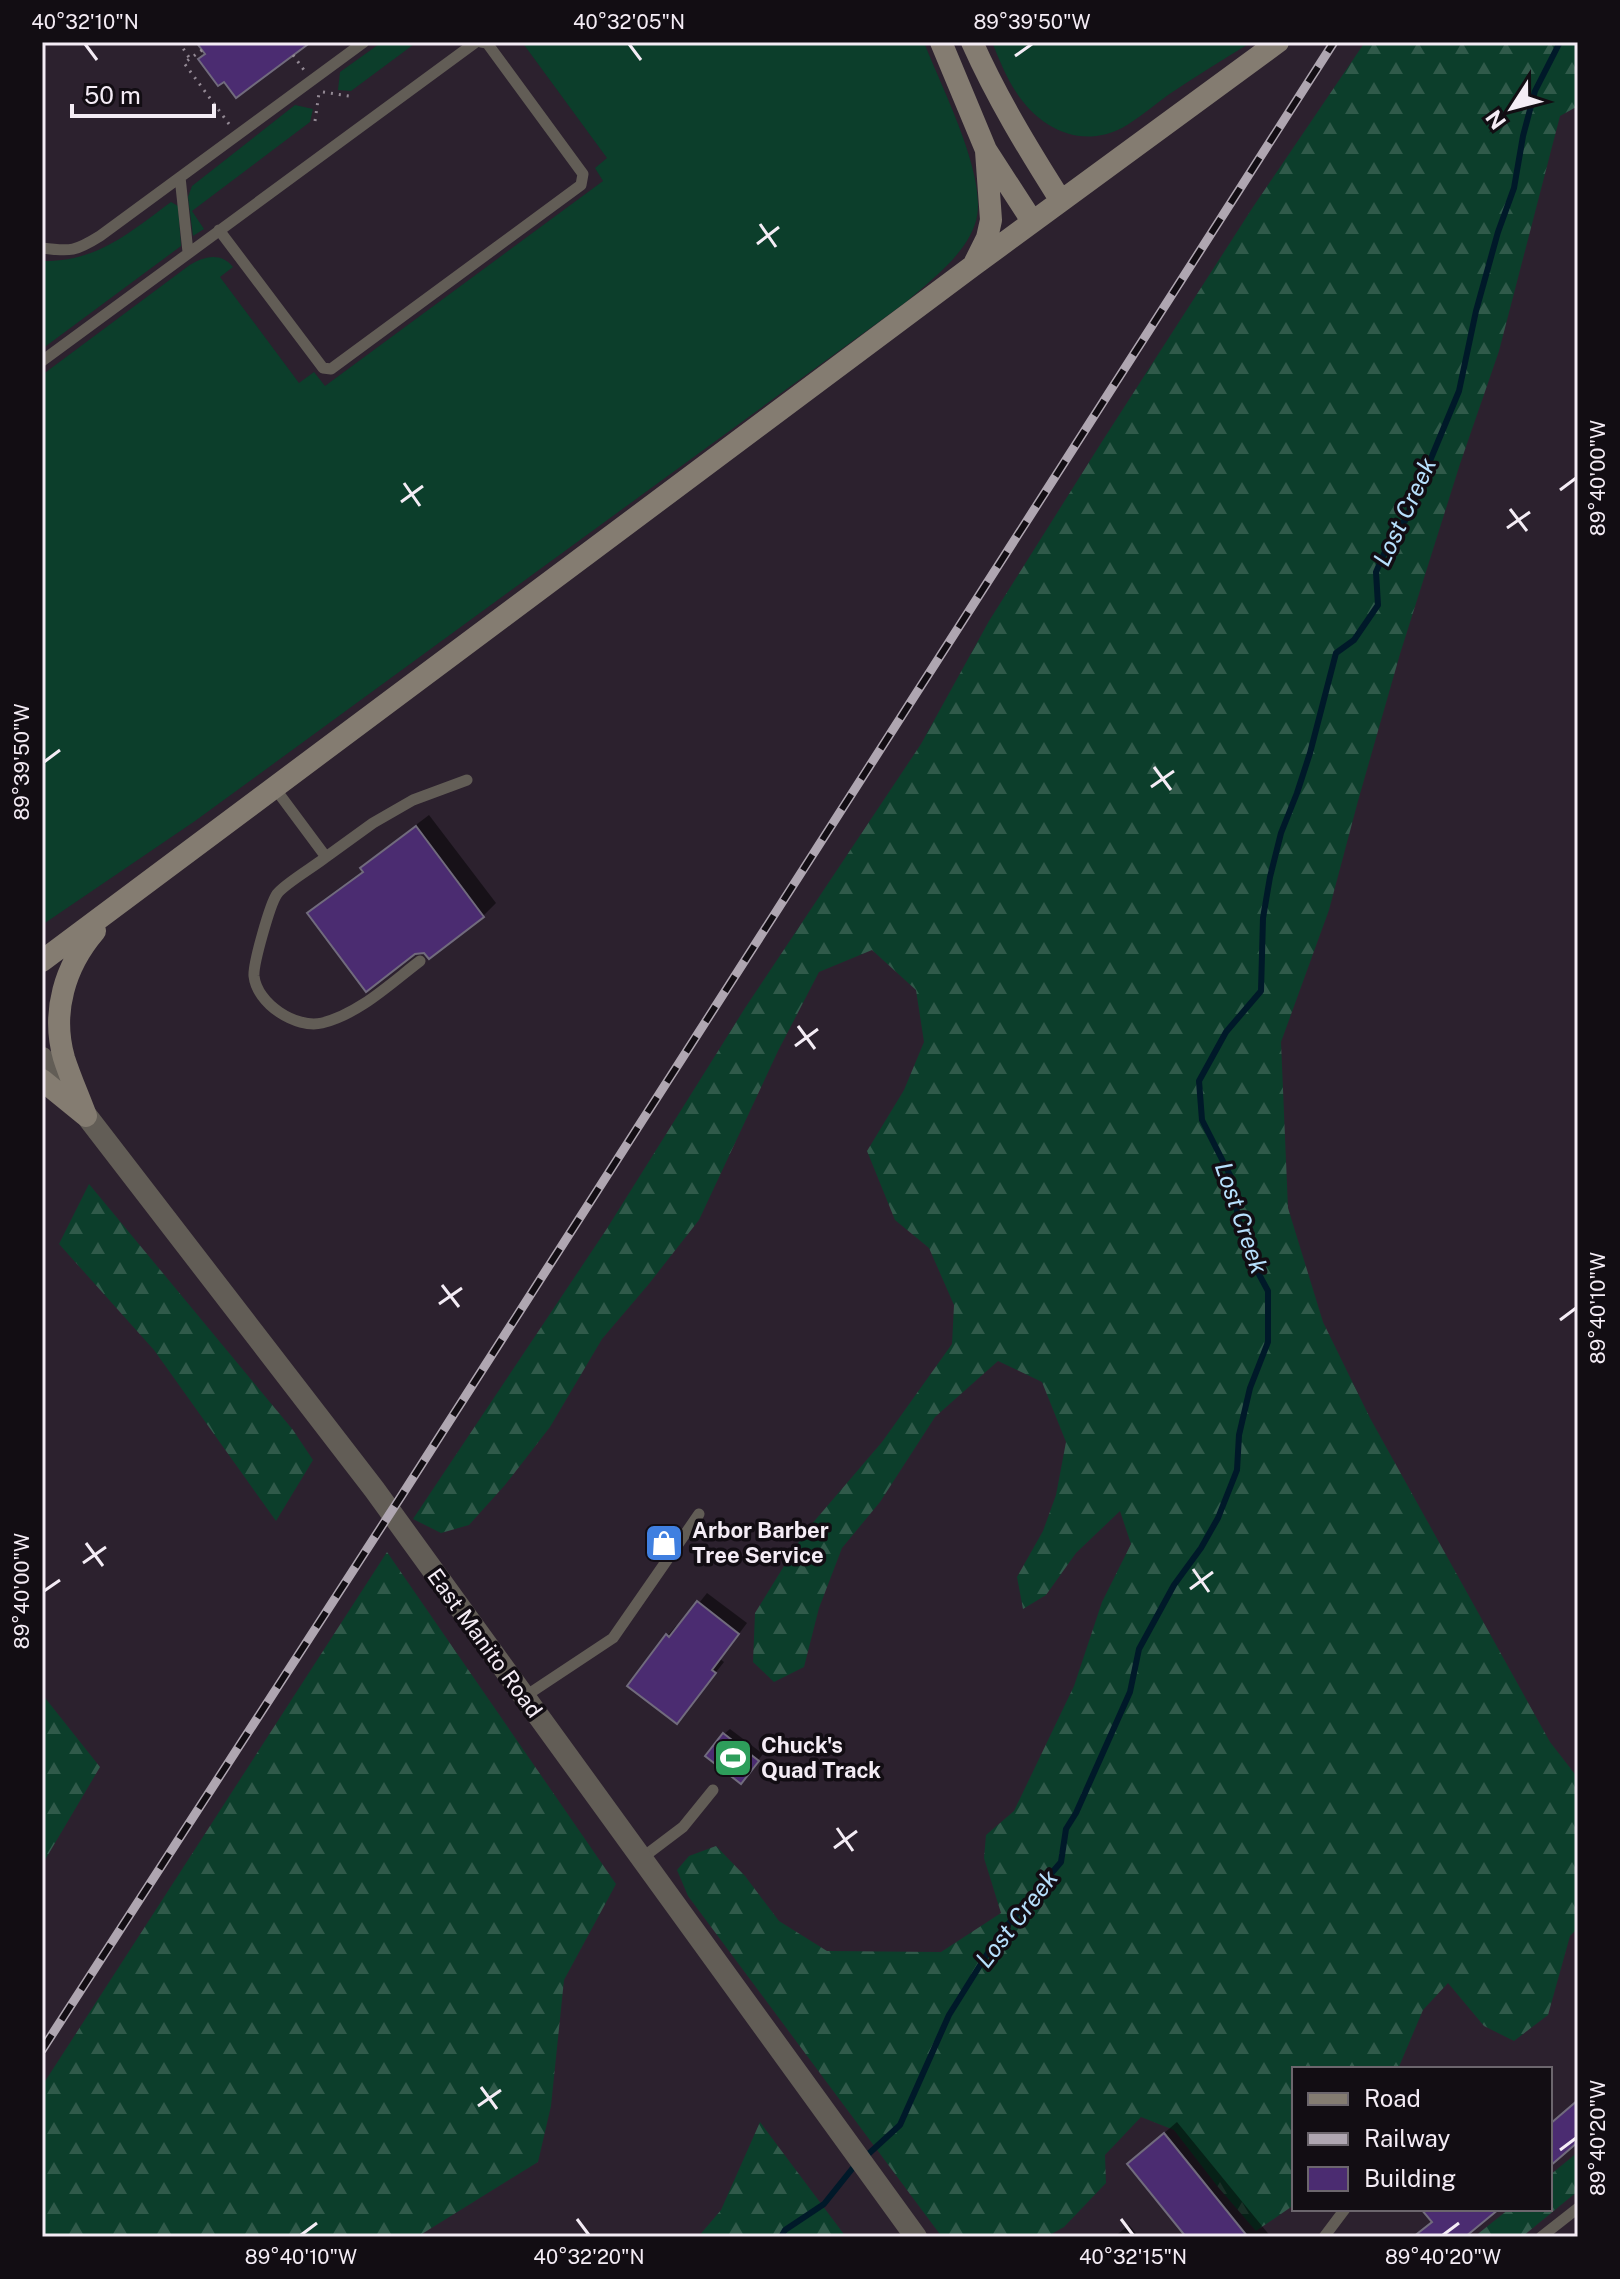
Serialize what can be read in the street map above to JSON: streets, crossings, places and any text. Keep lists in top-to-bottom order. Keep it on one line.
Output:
{"streets":{"street":["East Manito Road"]},"water":["Lost Creek"],"places":{"shop":["Arbor Barber Tree Service"],"sports":["Chuck's Quad Track"]},"legend":["Road","Railway","Building"],"scale_bar":"50 m","north":"bottom left","coordinates":["40°32'10\"N","40°32'05\"N","89°39'50\"W","89°40'00\"W","89°40'10\"W","89°40'20\"W","40°32'20\"N","40°32'15\"N"]}
